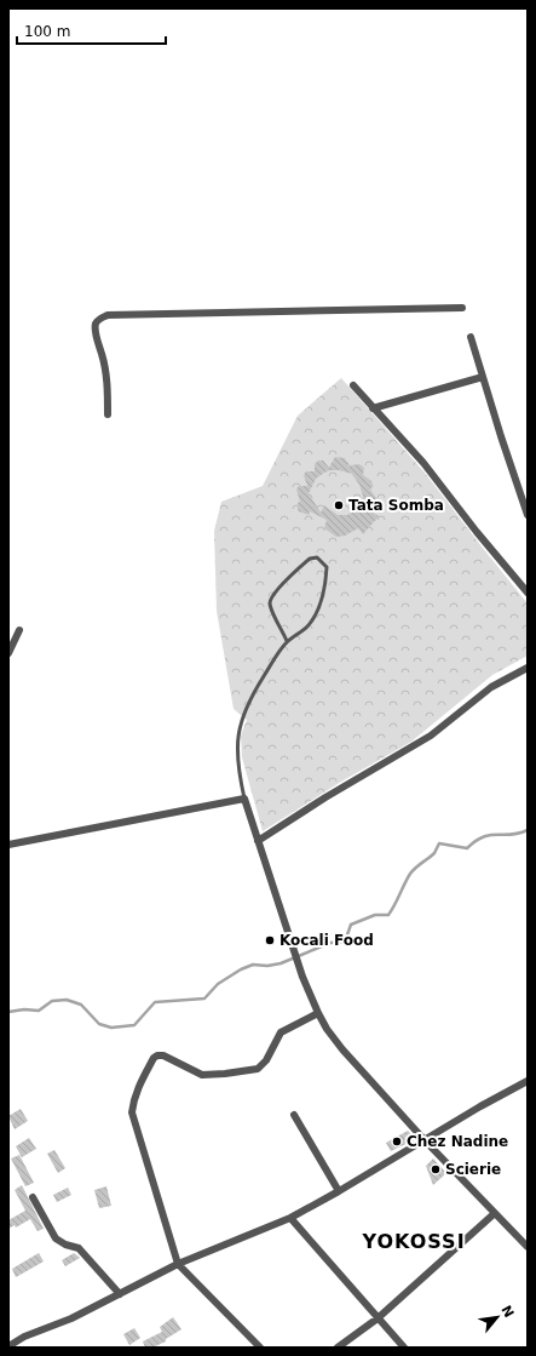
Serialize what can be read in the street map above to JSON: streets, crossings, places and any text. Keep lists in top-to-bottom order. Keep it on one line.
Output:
{"districts":["YOKOSSI"],"places":["Tata Somba","Kocali Food","Chez Nadine","Scierie"],"scale_bar":"100 m","north":"top right"}
